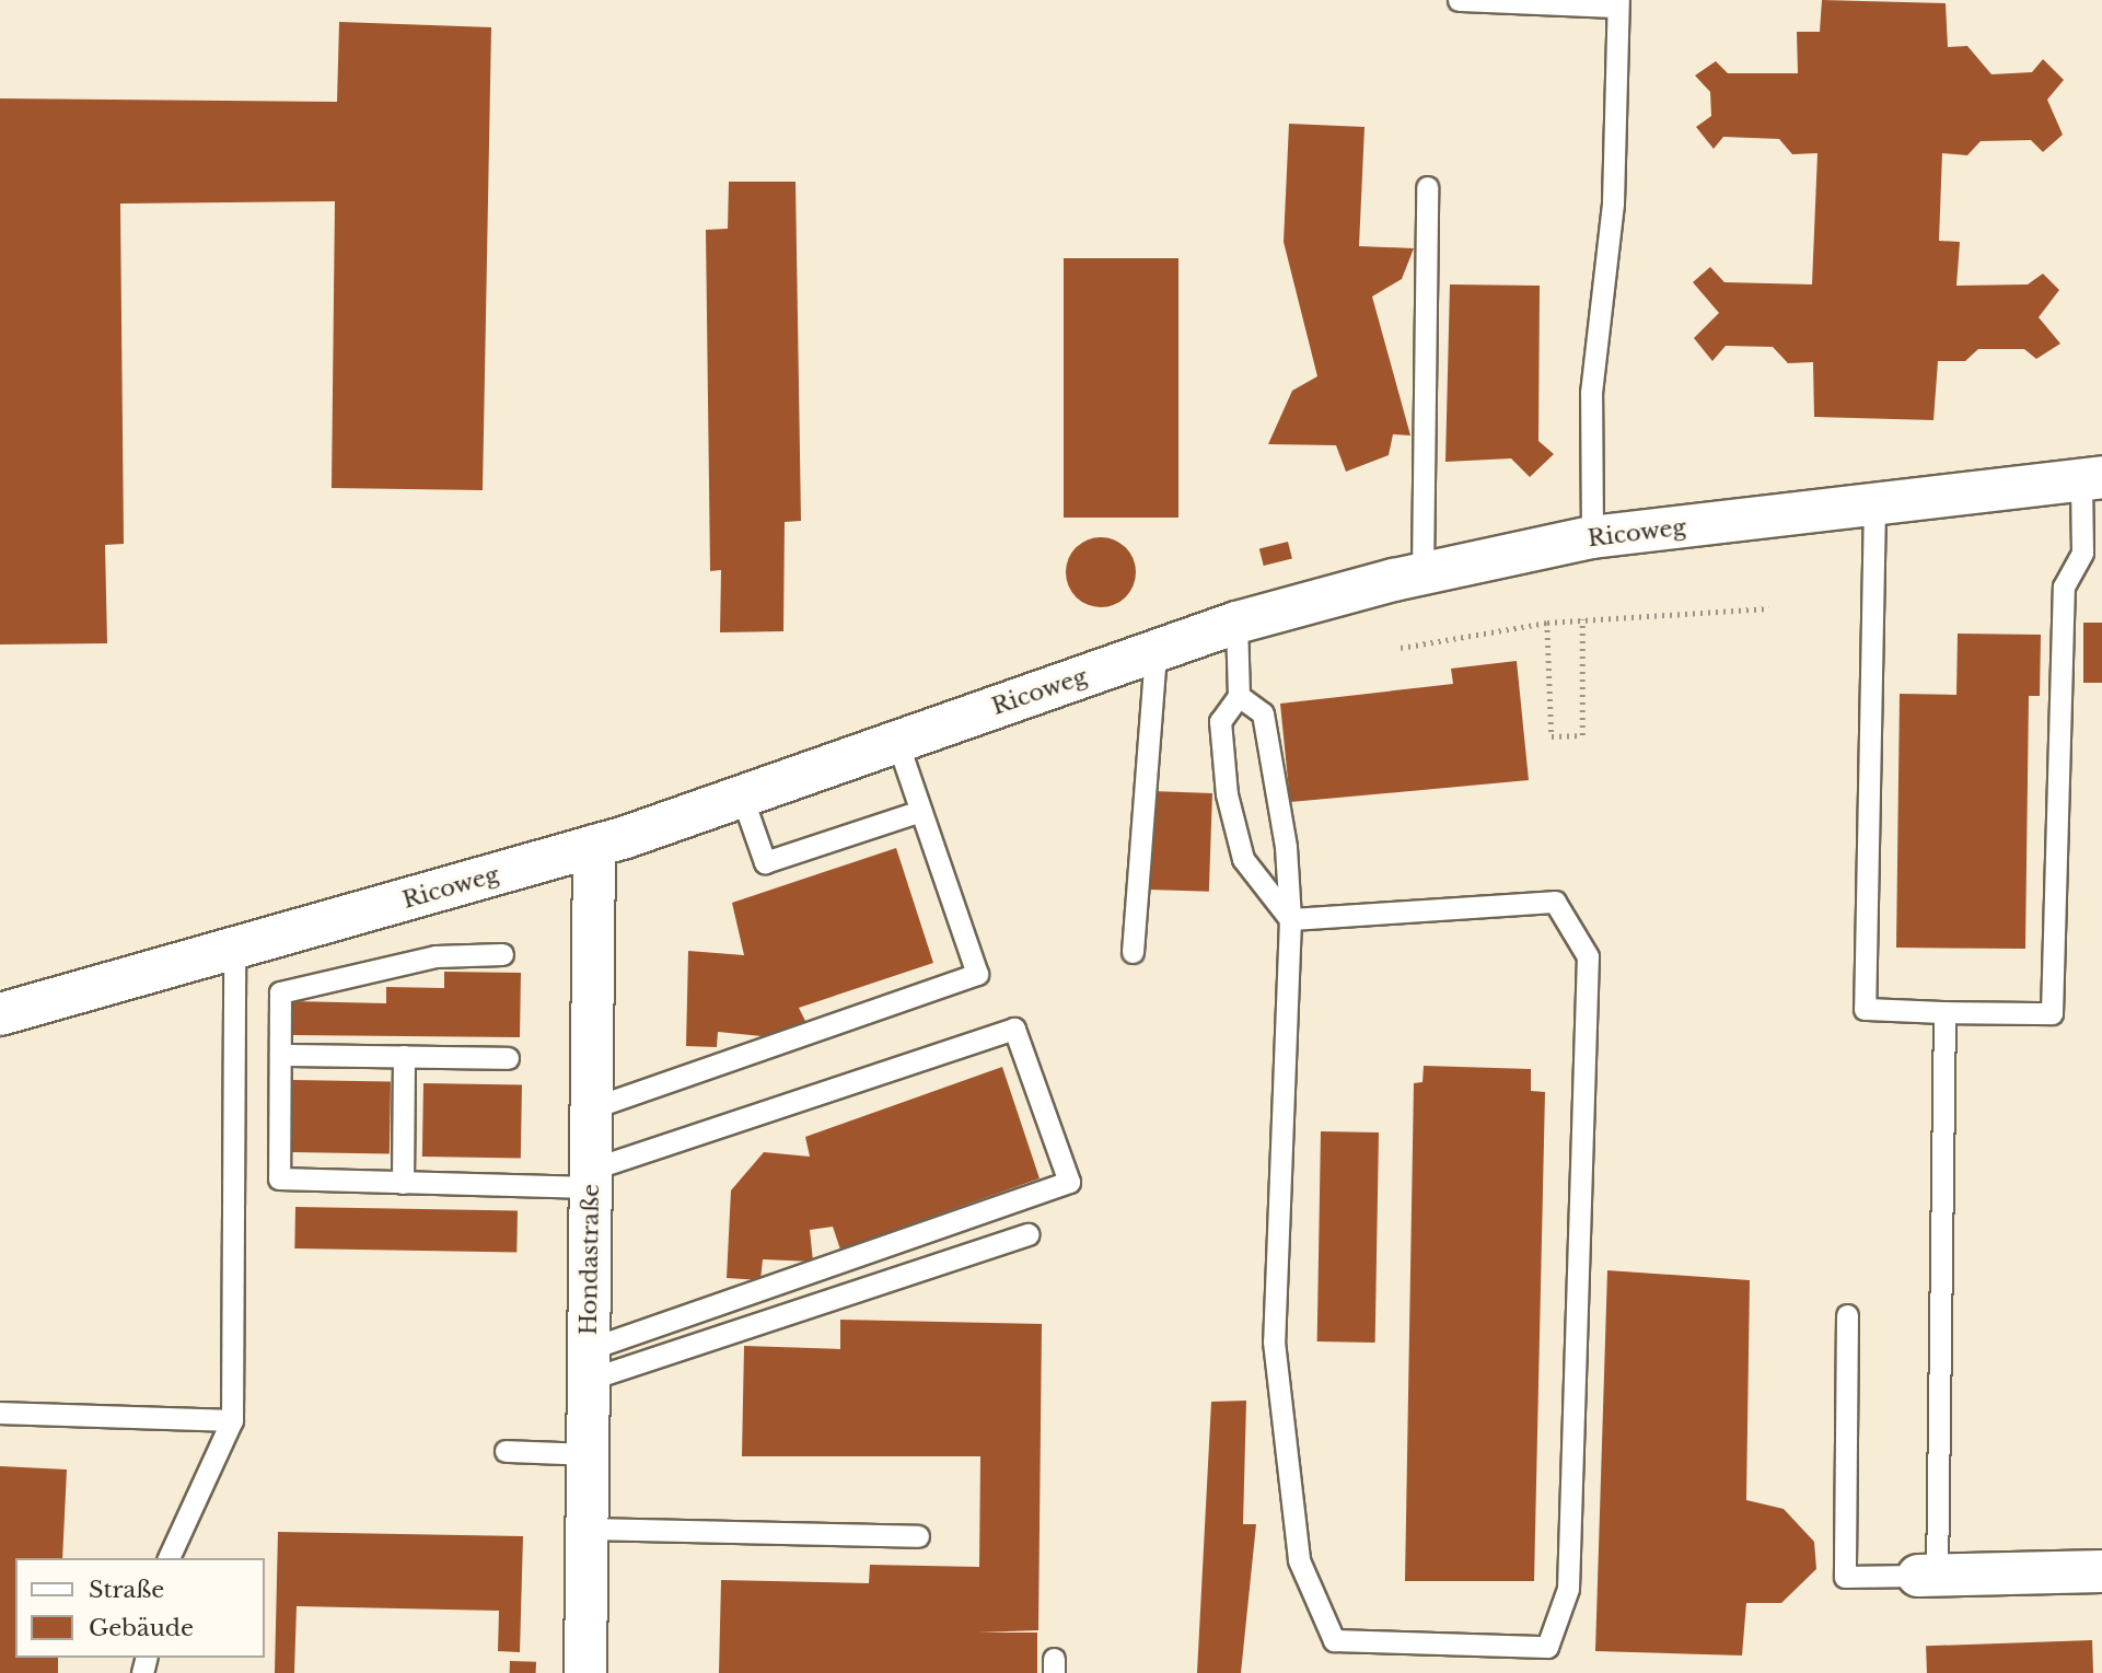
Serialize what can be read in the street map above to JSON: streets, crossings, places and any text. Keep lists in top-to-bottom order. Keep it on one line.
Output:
{"streets":{"street":["Ricoweg","Hondastraße"]},"crossings":[["Ricoweg","Hondastraße"]],"legend":["Straße","Gebäude"]}
